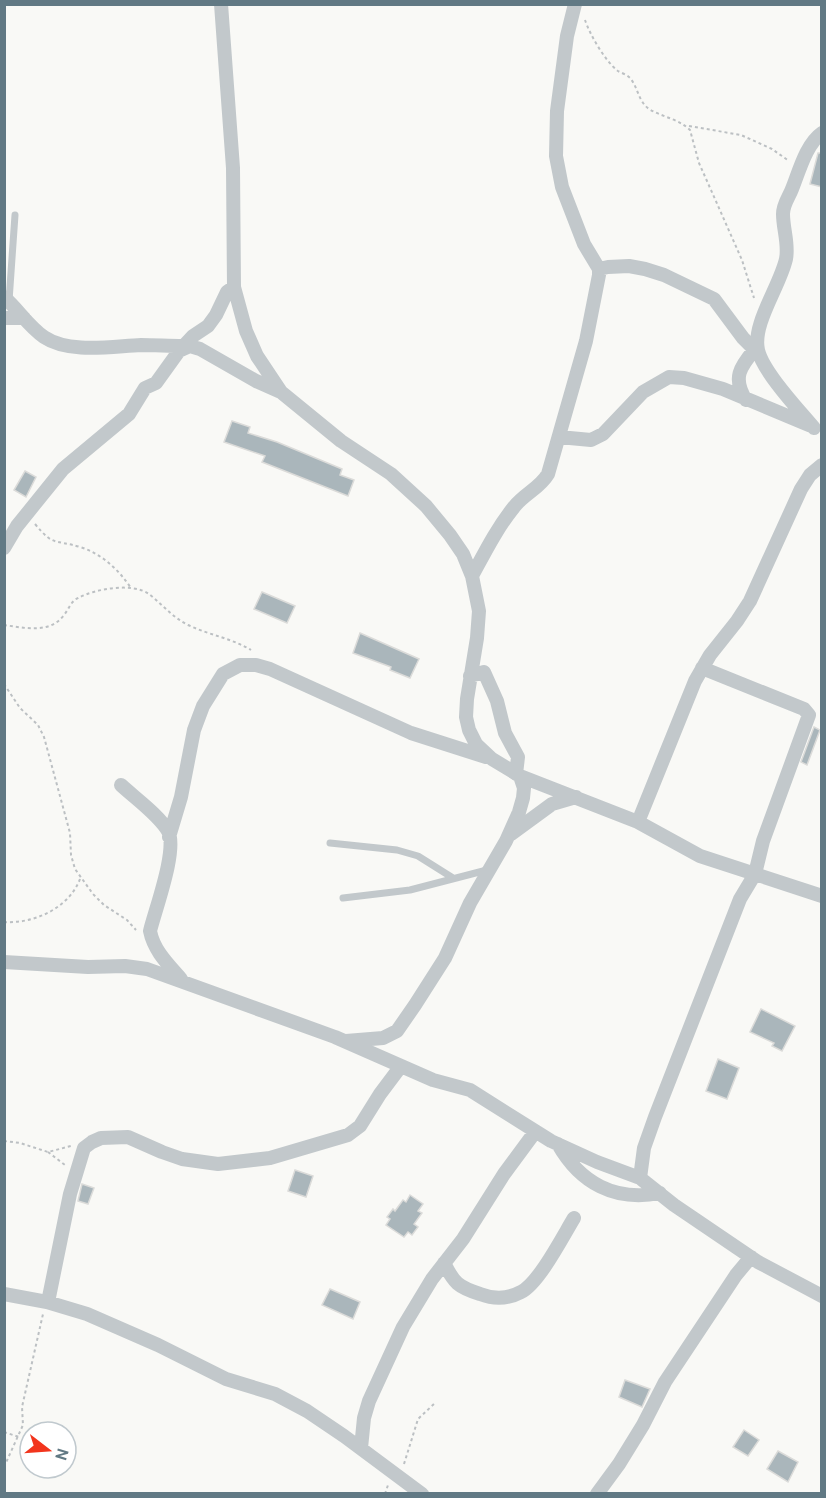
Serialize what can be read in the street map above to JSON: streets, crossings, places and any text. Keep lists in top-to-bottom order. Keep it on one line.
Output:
{"north":"right"}
